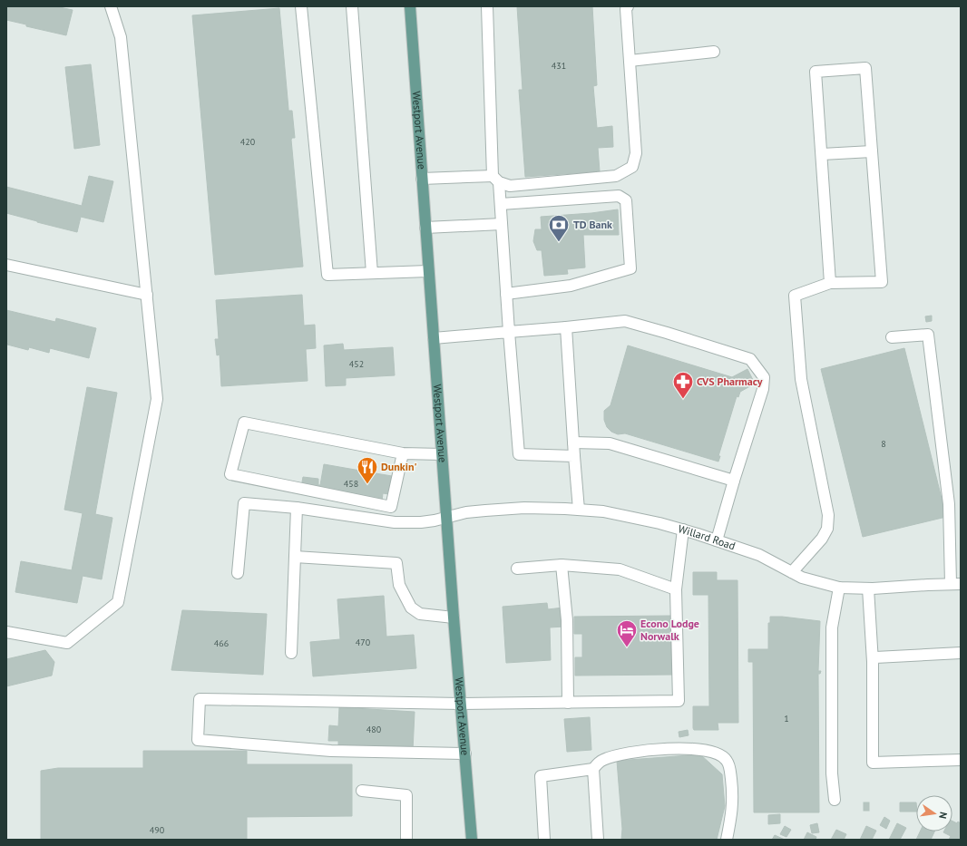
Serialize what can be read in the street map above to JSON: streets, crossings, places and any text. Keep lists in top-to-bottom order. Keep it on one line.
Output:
{"streets":{"main road":["Westport Avenue"],"street":["Willard Road"]},"crossings":[["Westport Avenue","Willard Road"]],"places":{"bank":["TD Bank"],"pharmacy":["CVS Pharmacy"],"restaurant":["Dunkin'"],"hotel":["Econo Lodge Norwalk"]},"house_numbers":["431","420","452","8","458","470","466","1","480","490"],"north":"right"}
